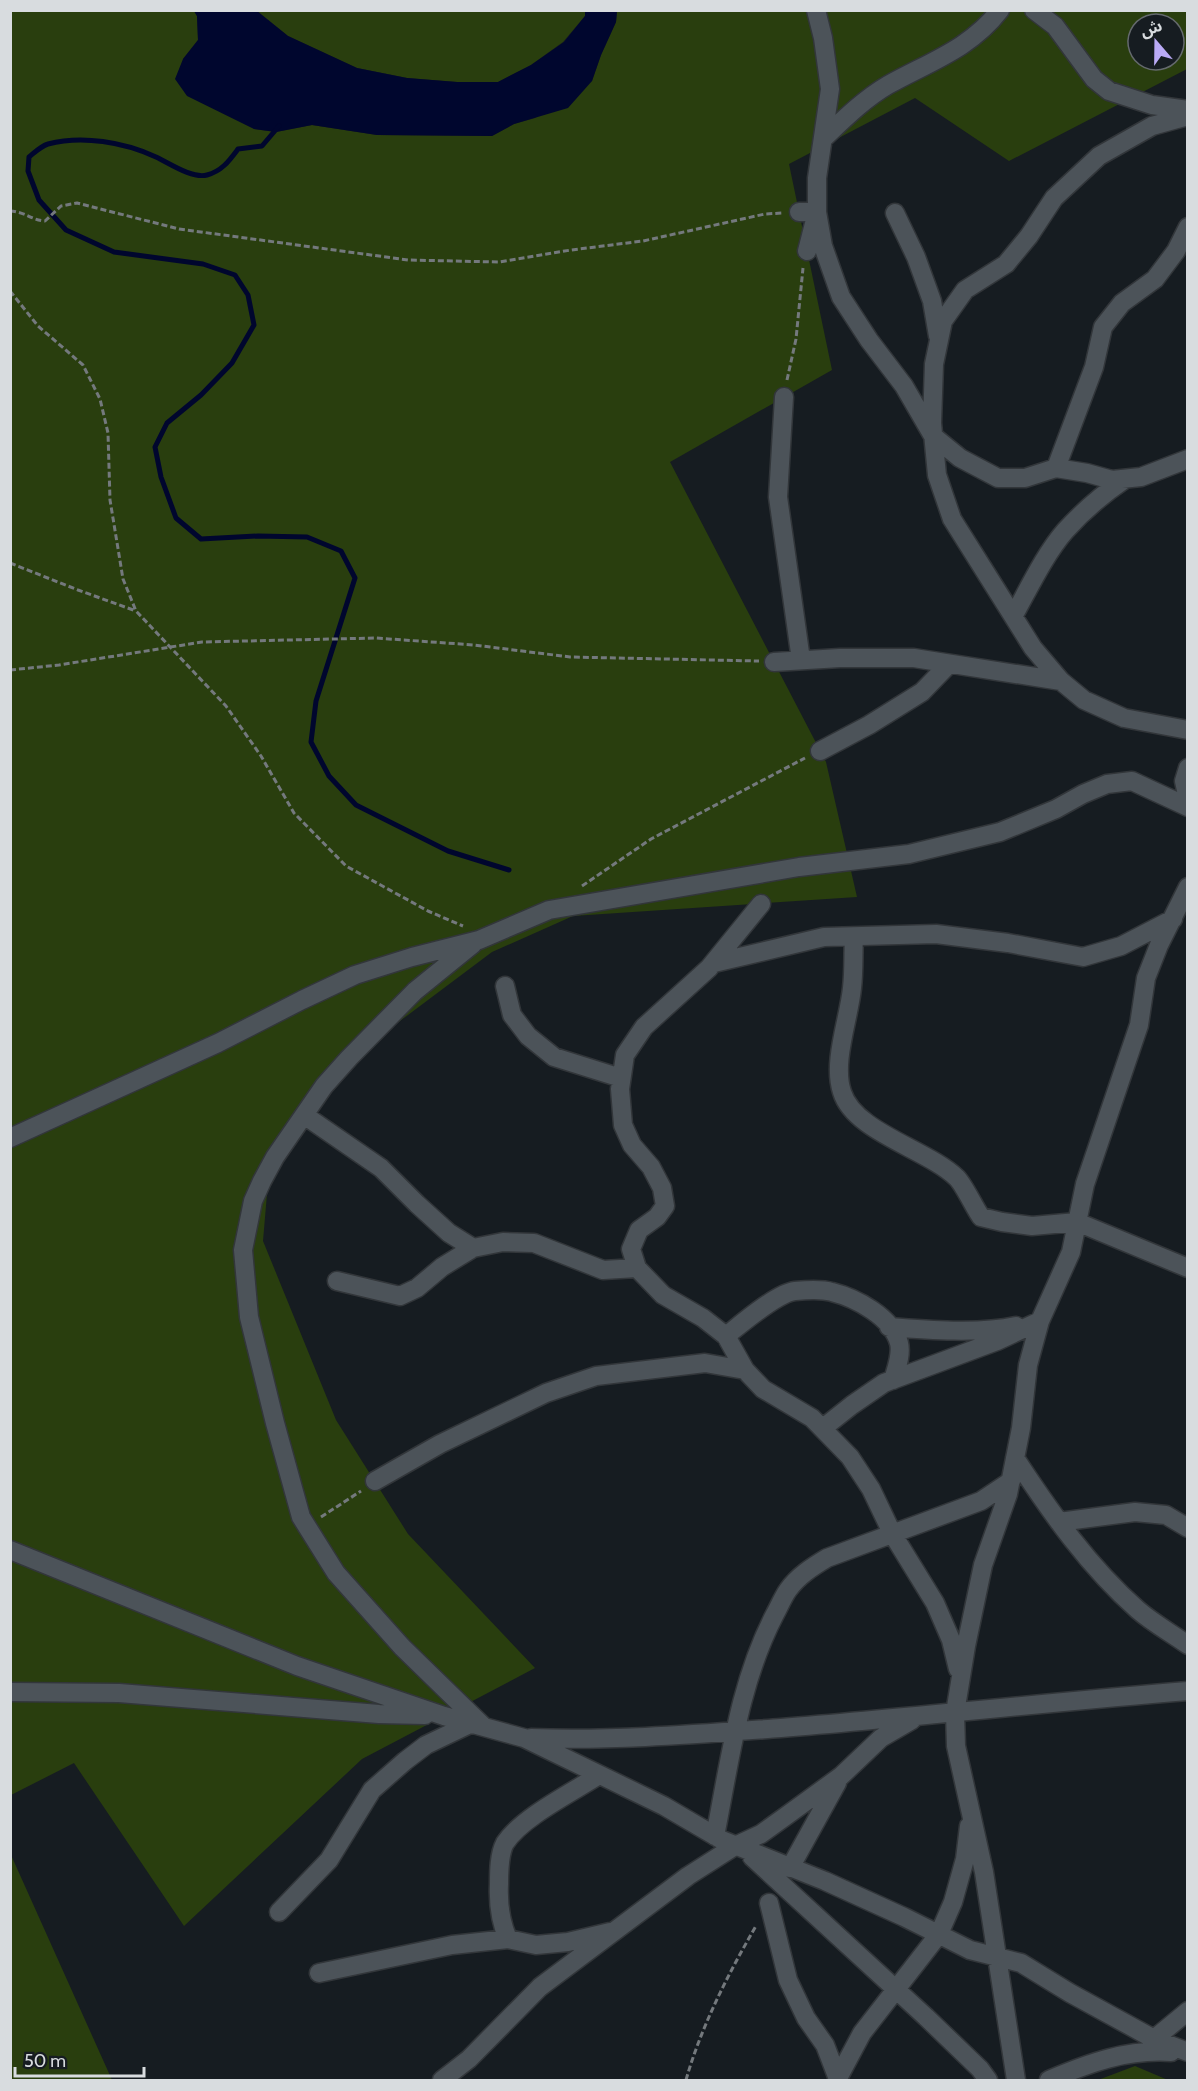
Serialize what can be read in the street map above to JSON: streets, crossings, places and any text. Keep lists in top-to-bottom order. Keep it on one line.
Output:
{"scale_bar":"50 m","north":"top"}
